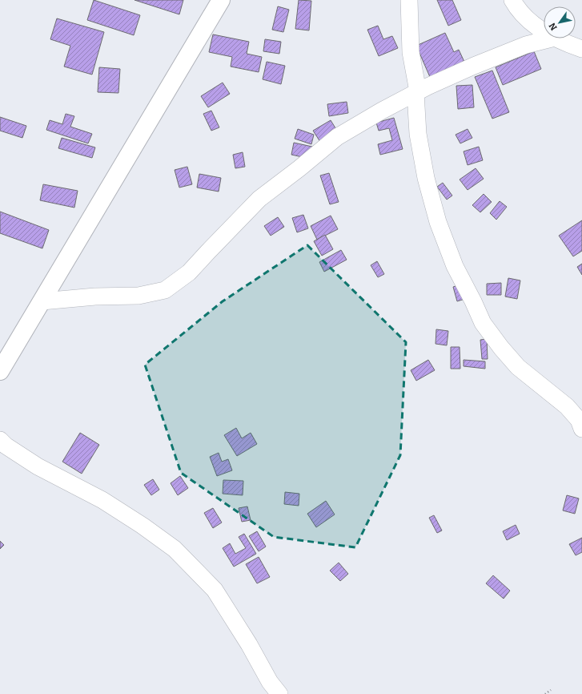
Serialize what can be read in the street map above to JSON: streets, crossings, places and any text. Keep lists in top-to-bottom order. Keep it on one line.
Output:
{"north":"bottom left"}
